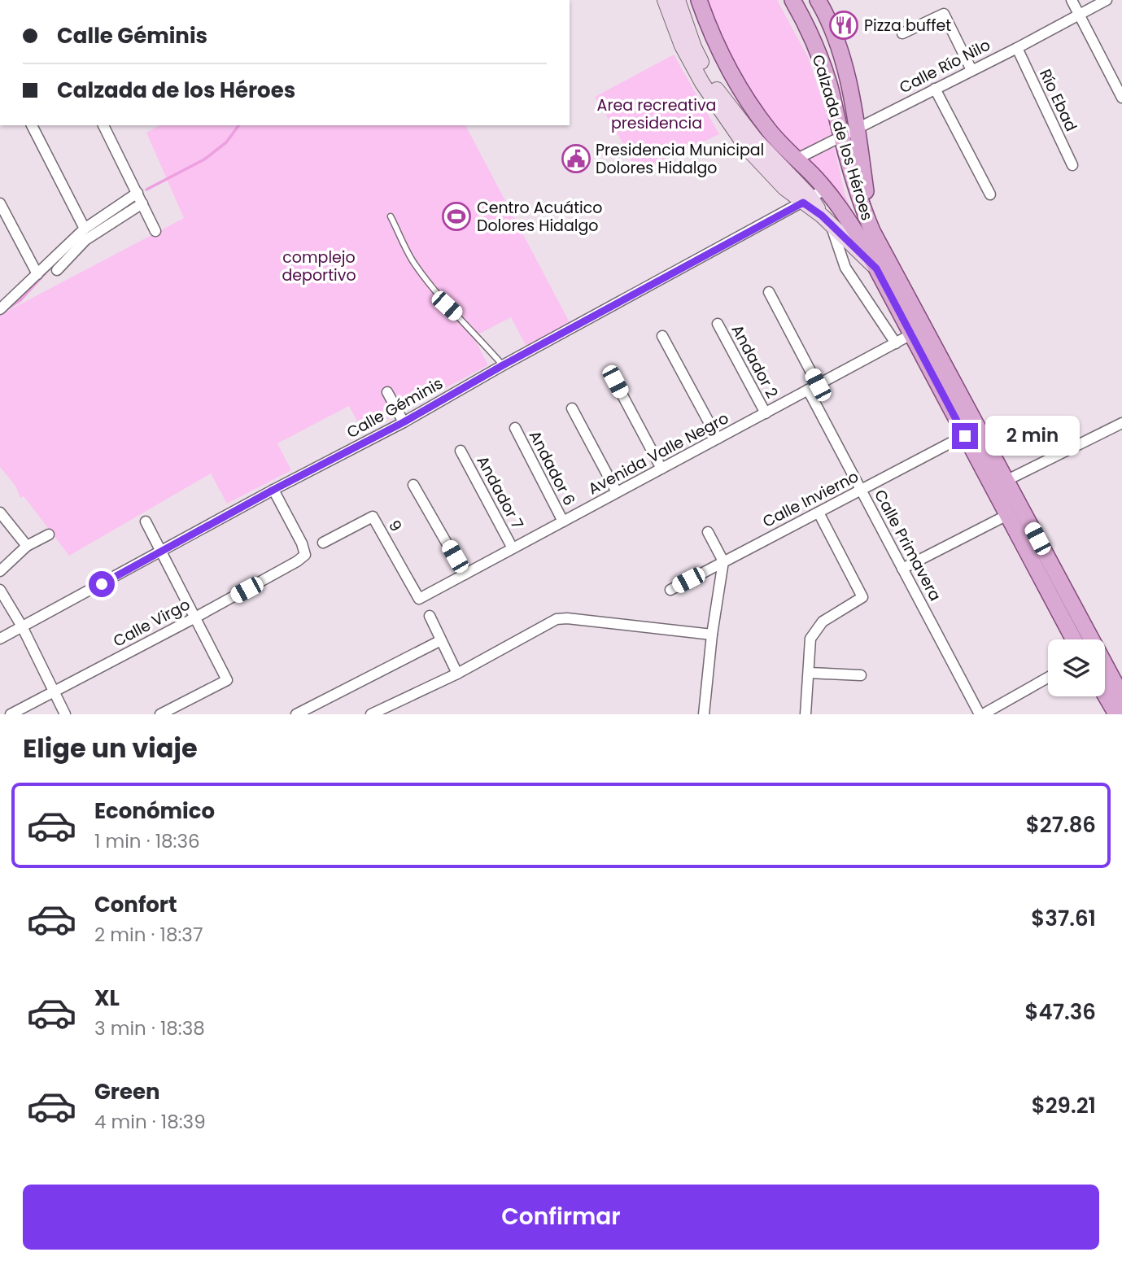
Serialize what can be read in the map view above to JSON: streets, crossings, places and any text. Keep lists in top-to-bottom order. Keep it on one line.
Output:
{"streets":{"main road":["Calzada de los Héroes"],"street":["Calle Río Nilo","Río Ebad","Andador 2","Calle Géminis","Avenida Valle Negro","Andador 6","Andador 7","Calle Invierno","9","Calle Primavera","Calle Virgo"]},"crossings":[["Calle Río Nilo","Río Ebad"],["Calle Río Nilo","Calzada de los Héroes"],["Calzada de los Héroes","Calle Géminis"],["Calzada de los Héroes","Avenida Valle Negro"],["Calzada de los Héroes","Calle Invierno"],["Andador 2","Avenida Valle Negro"],["Calle Géminis","Calle Virgo"],["Avenida Valle Negro","Andador 6"],["Avenida Valle Negro","Andador 7"],["Avenida Valle Negro","9"],["Avenida Valle Negro","Calle Primavera"],["Calle Invierno","Calle Primavera"]],"parks":["Area recreativa presidencia","complejo deportivo"],"places":{"restaurant":["Pizza buffet"],"public building":["Presidencia Municipal Dolores Hidalgo"],"sports":["Centro Acuático Dolores Hidalgo"]},"page":{"banner":["Calle Géminis","Calzada de los Héroes"],"bubble":"2 min","heading":"Elige un viaje","list":[{"name":"Económico","note":"1 min · 18:36","value":"$27.86"},{"name":"Confort","note":"2 min · 18:37","value":"$37.61"},{"name":"XL","note":"3 min · 18:38","value":"$47.36"},{"name":"Green","note":"4 min · 18:39","value":"$29.21"}],"buttons":"Confirmar"}}
